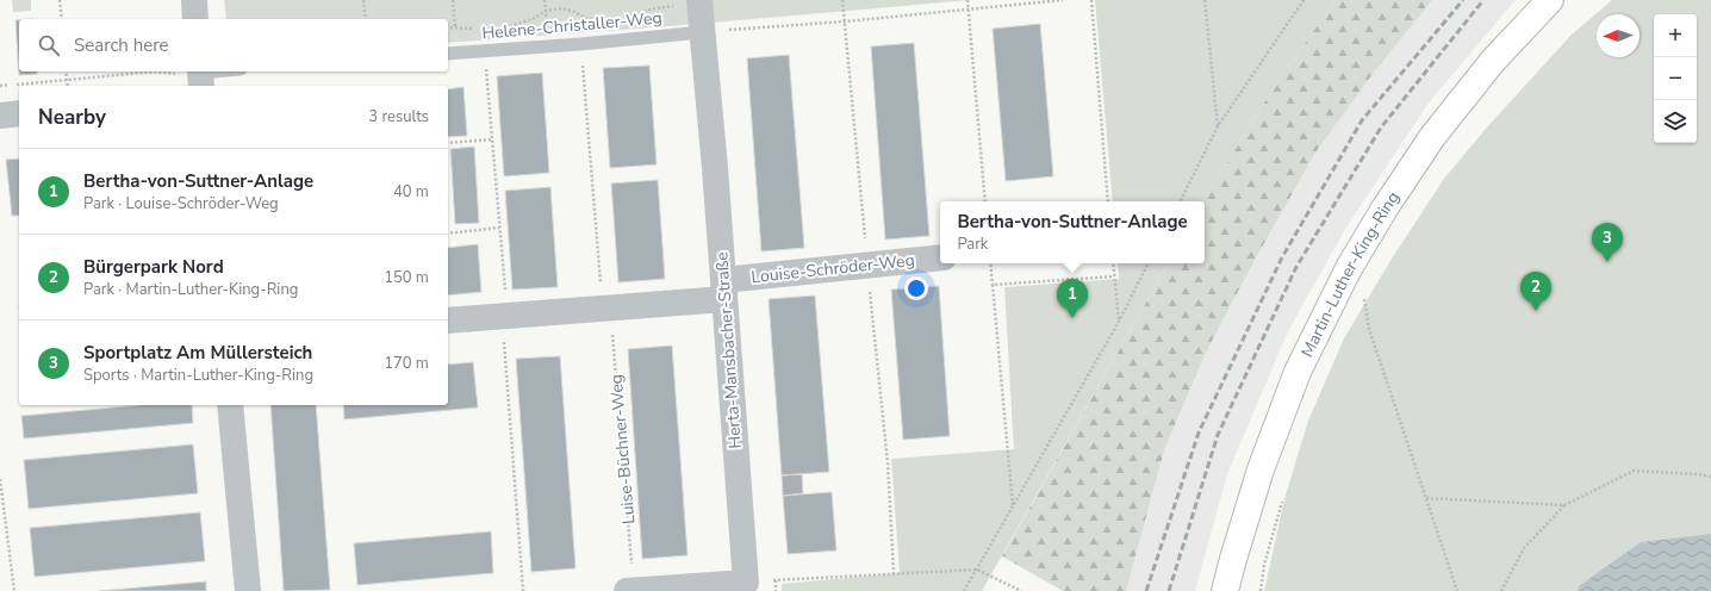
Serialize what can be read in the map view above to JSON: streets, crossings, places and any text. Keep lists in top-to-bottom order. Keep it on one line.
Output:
{"streets":{"main road":["Martin-Luther-King-Ring"],"street":["Louise-Schröder-Weg","Herta-Mansbacher-Straße"],"lane":["Helene-Christaller-Weg"],"path":["Luise-Büchner-Weg"]},"crossings":[["Helene-Christaller-Weg","Herta-Mansbacher-Straße"],["Helene-Christaller-Weg","Luise-Büchner-Weg"],["Louise-Schröder-Weg","Herta-Mansbacher-Straße"]],"north":"left","page":{"map_buttons":["+","−"],"search":"Search here","heading":["Nearby","3 results"],"list":[{"mark":"1","name":"Bertha-von-Suttner-Anlage","note":"Park · Louise-Schröder-Weg","value":"40 m"},{"mark":"2","name":"Bürgerpark Nord","note":"Park · Martin-Luther-King-Ring","value":"150 m"},{"mark":"3","name":"Sportplatz Am Müllersteich","note":"Sports · Martin-Luther-King-Ring","value":"170 m"}],"popup":["Bertha-von-Suttner-Anlage","Park"],"pins":["3","2","1"]}}
